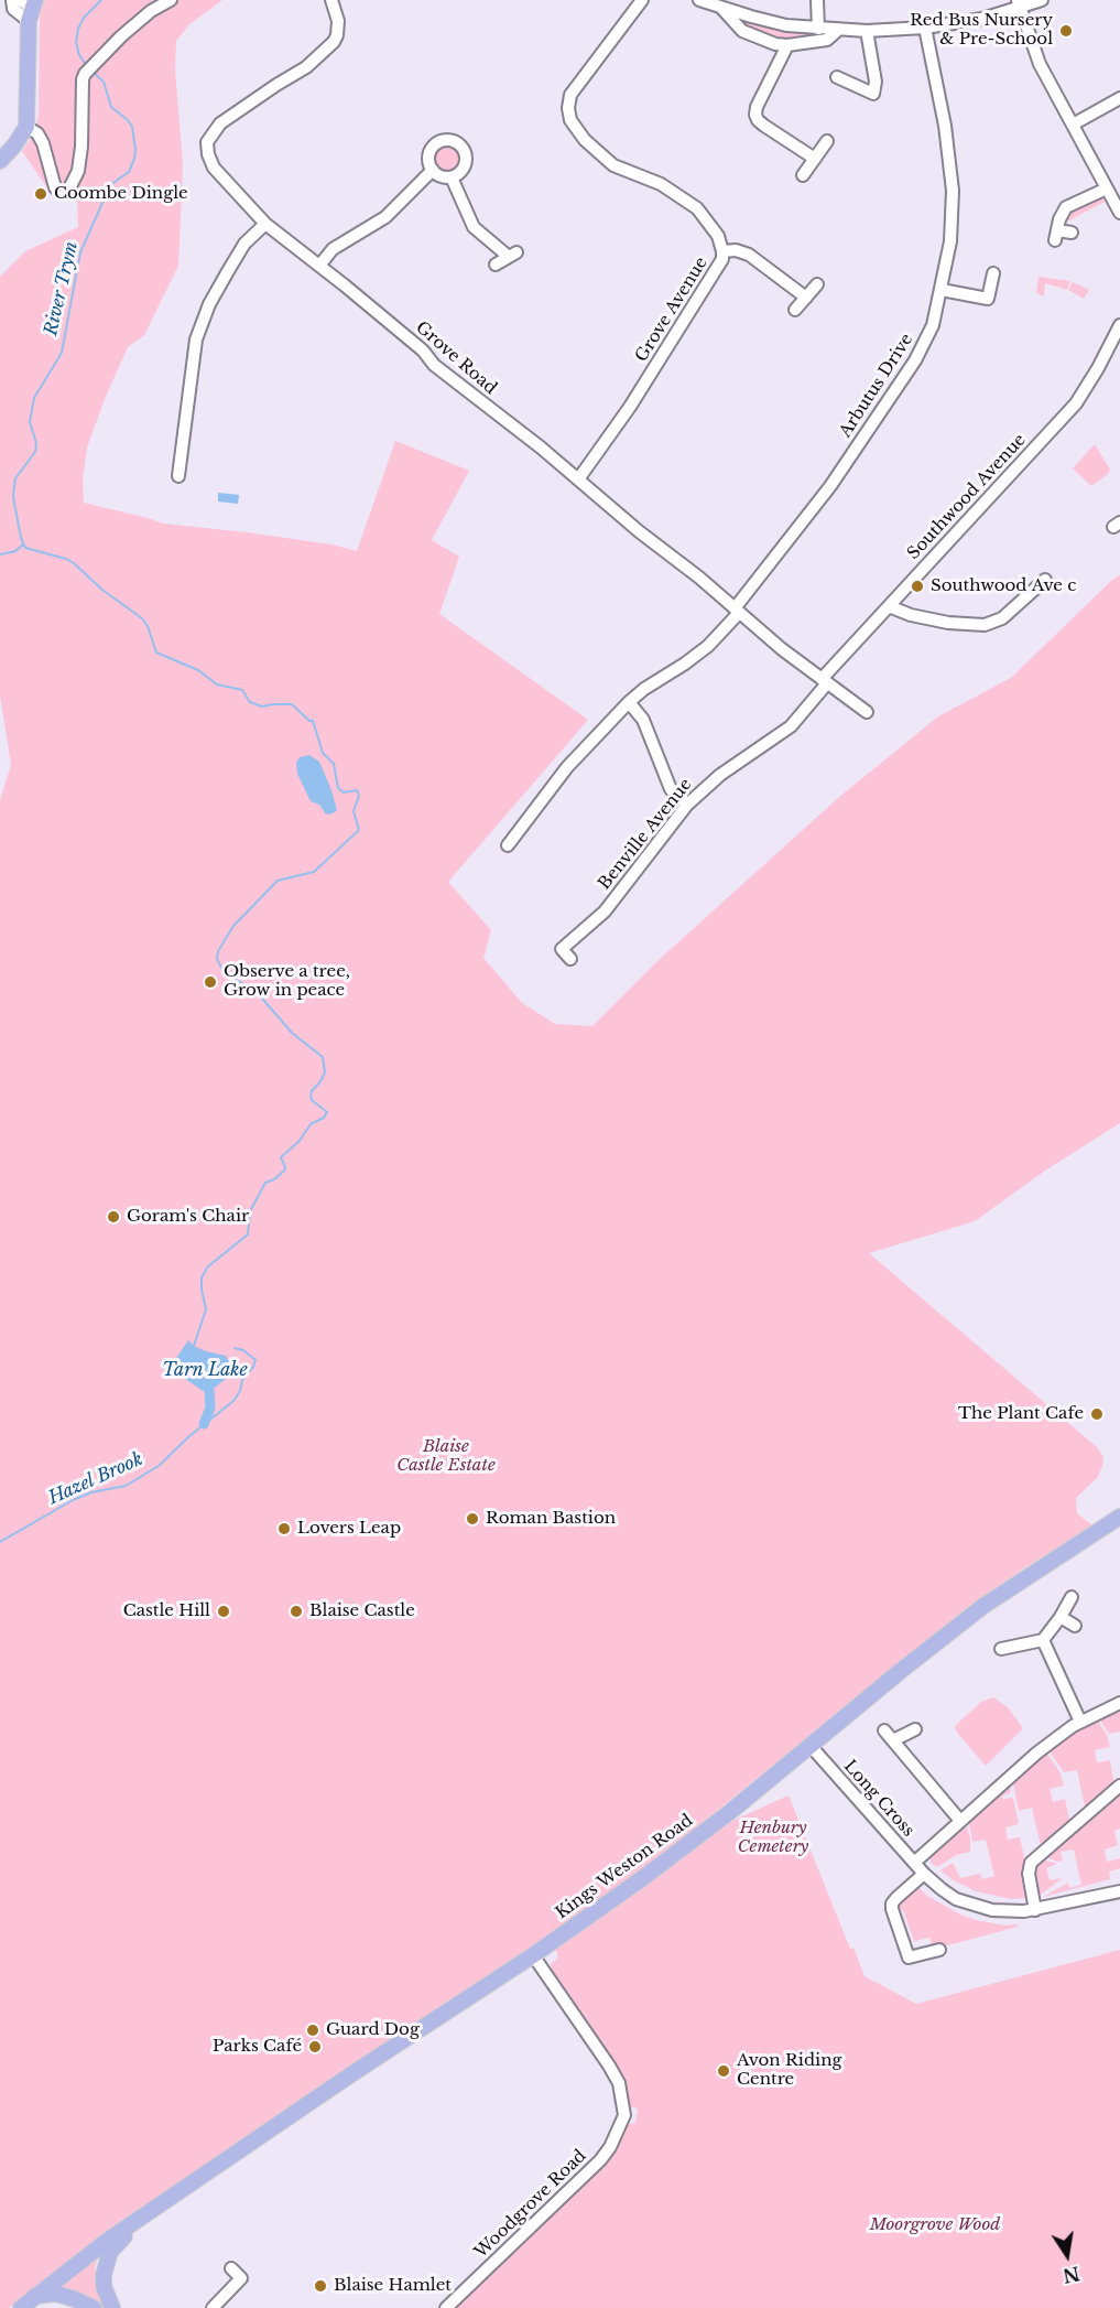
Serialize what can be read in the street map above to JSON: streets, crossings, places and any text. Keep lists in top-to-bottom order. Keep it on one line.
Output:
{"streets":{"main road":["Kings Weston Road"],"street":["Grove Avenue","Grove Road","Arbutus Drive","Southwood Avenue","Benville Avenue","Long Cross","Woodgrove Road"]},"crossings":[["Grove Avenue","Grove Road"],["Grove Road","Arbutus Drive"],["Grove Road","Southwood Avenue"],["Grove Road","Benville Avenue"],["Southwood Avenue","Benville Avenue"],["Long Cross","Kings Weston Road"],["Kings Weston Road","Woodgrove Road"]],"water":["River Trym","Tarn Lake","Hazel Brook"],"parks":["Blaise Castle Estate","Henbury Cemetery","Moorgrove Wood"],"places":["Red Bus Nursery & Pre-School","Coombe Dingle","Southwood Ave c","Observe a tree, Grow in peace","Goram's Chair","The Plant Cafe","Roman Bastion","Lovers Leap","Castle Hill","Blaise Castle","Guard Dog","Parks Café","Avon Riding Centre","Blaise Hamlet"],"north":"bottom"}
